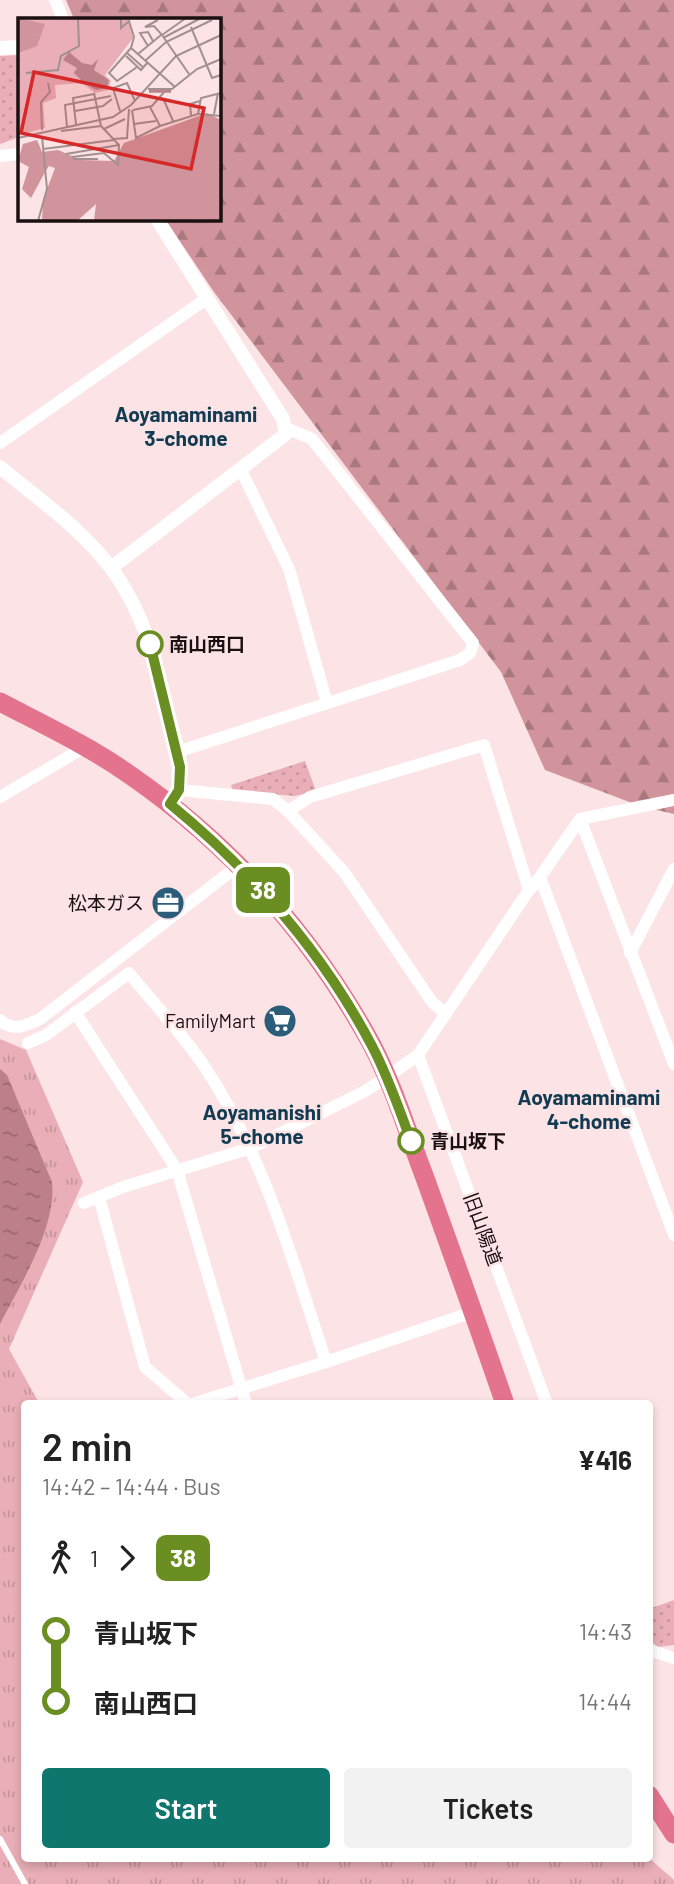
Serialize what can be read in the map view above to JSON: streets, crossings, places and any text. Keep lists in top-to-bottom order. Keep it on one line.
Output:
{"streets":{"street":["旧山陽道"]},"districts":["Aoyamaminami 3-chome","Aoyamaminami 4-chome","Aoyamanishi 5-chome"],"places":{"other":["南山西口","青山坂下"],"office":["松本ガス"],"supermarket":["FamilyMart"]},"lines":["bus line 38"],"page":{"on_map":"38","heading":["2 min","14:42 – 14:44 · Bus","¥416"],"legs":["1","38"],"list":[{"name":"青山坂下","value":"14:43"},{"name":"南山西口","value":"14:44"}],"buttons":["Start","Tickets"]}}
